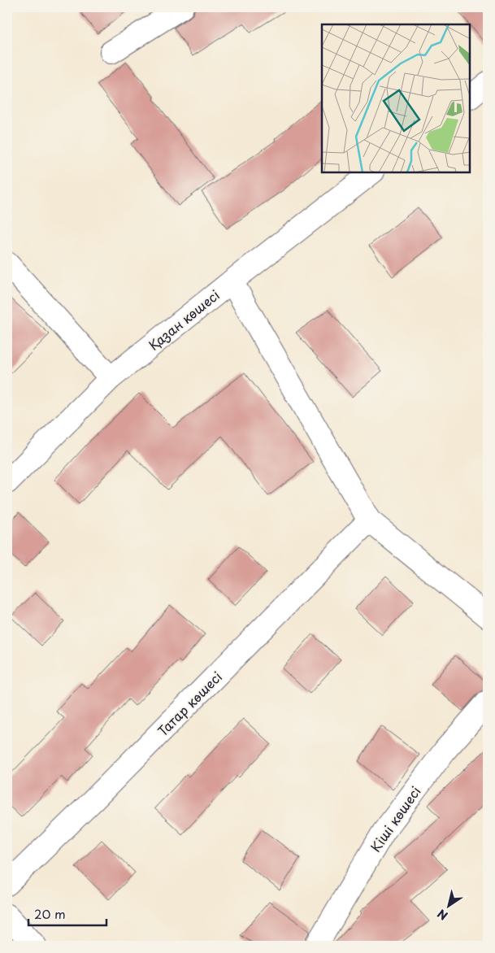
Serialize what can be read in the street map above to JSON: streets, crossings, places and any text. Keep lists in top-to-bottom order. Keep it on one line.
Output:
{"streets":{"street":["Қазан көшесі","Татар көшесі","Кіші көшесі"]},"scale_bar":"20 m","north":"bottom left"}
